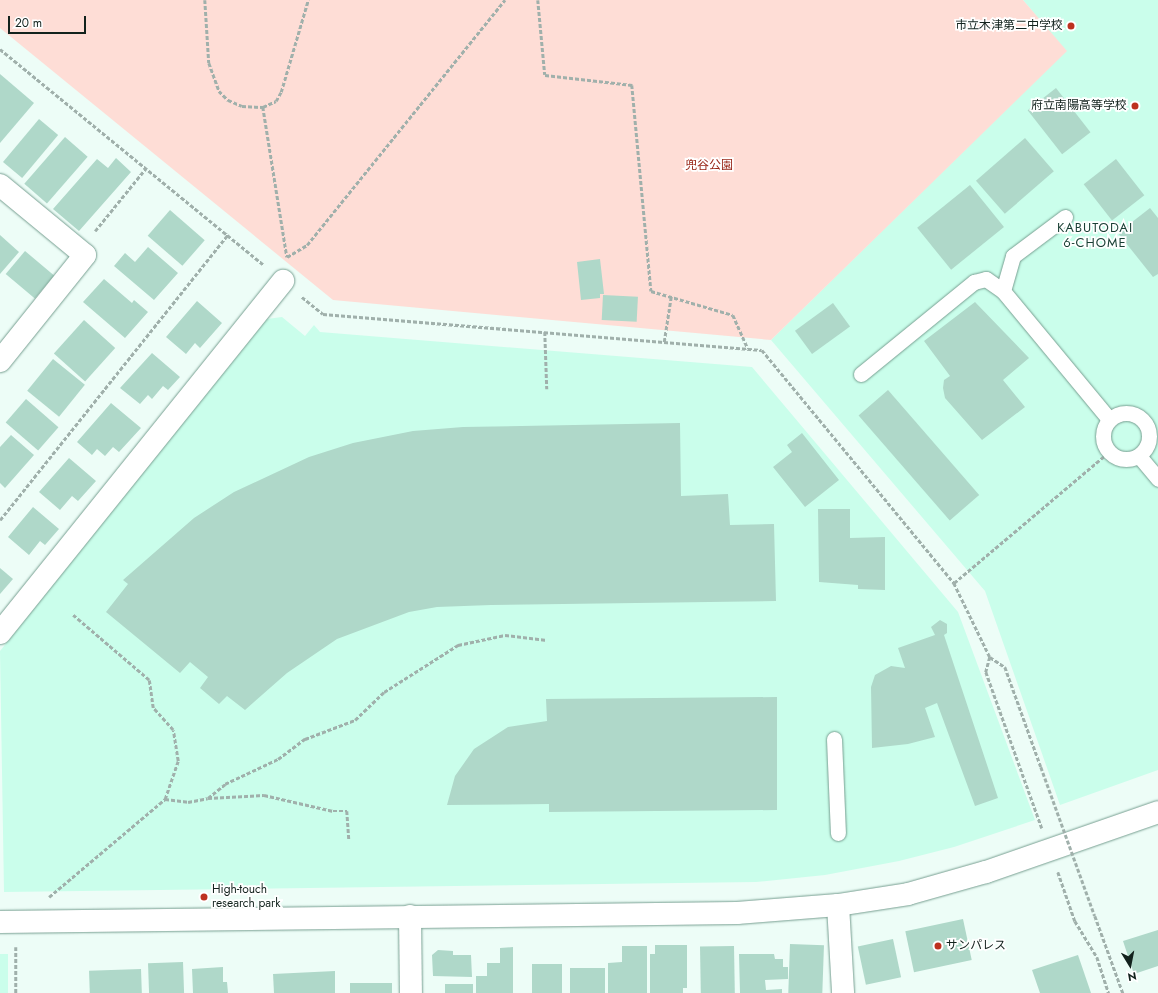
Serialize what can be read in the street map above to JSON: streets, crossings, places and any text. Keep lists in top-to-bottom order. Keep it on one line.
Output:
{"districts":["KABUTODAI 6-CHOME"],"parks":["兜谷公園"],"places":["市立木津第二中学校","府立南陽高等学校","High-touch research park","サンパレス"],"scale_bar":"20 m","north":"bottom"}
